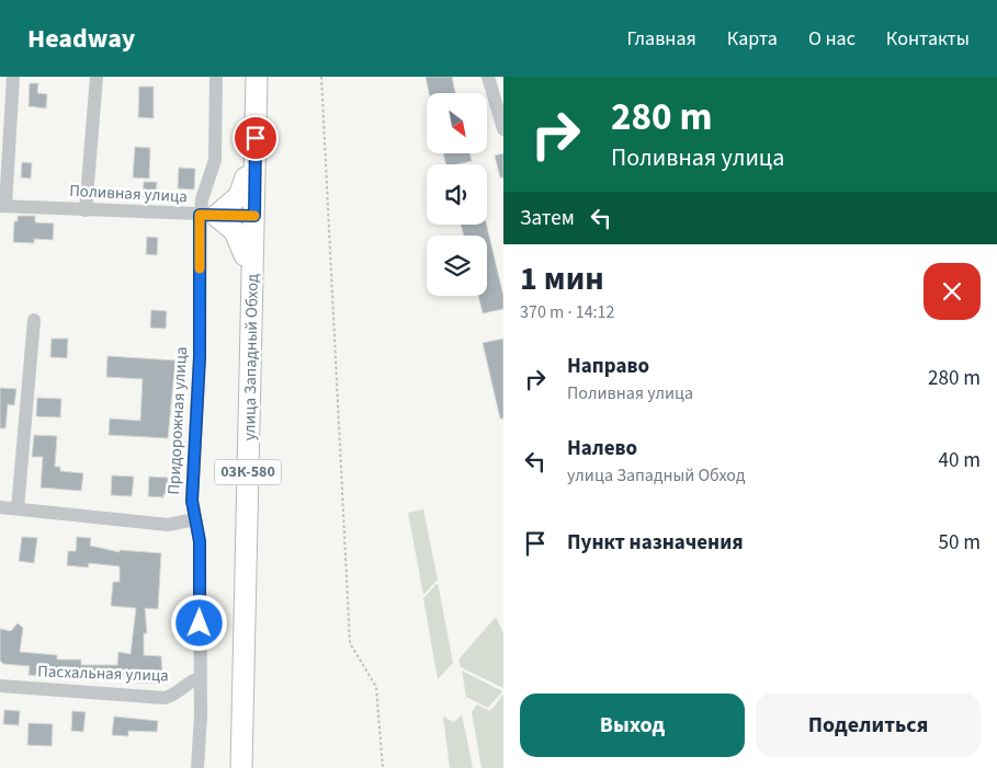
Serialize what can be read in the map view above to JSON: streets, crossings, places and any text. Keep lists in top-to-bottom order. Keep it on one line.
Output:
{"streets":{"highway":["улица Западный Обход","03К-580"],"street":["Поливная улица","Придорожная улица","Пасхальная улица"]},"crossings":[["Поливная улица","улица Западный Обход"],["Поливная улица","Придорожная улица"],["Придорожная улица","Пасхальная улица"]],"north":"bottom right","page":{"header":"Headway","nav":["Главная","Карта","О нас","Контакты"],"turn":["280 m","Поливная улица"],"then":"Затем","heading":["1 мин","370 m · 14:12"],"list":[{"name":"Направо","note":"Поливная улица","value":"280 m"},{"name":"Налево","note":"улица Западный Обход","value":"40 m"},{"name":"Пункт назначения","value":"50 m"}],"buttons":["Выход","Поделиться"]}}
